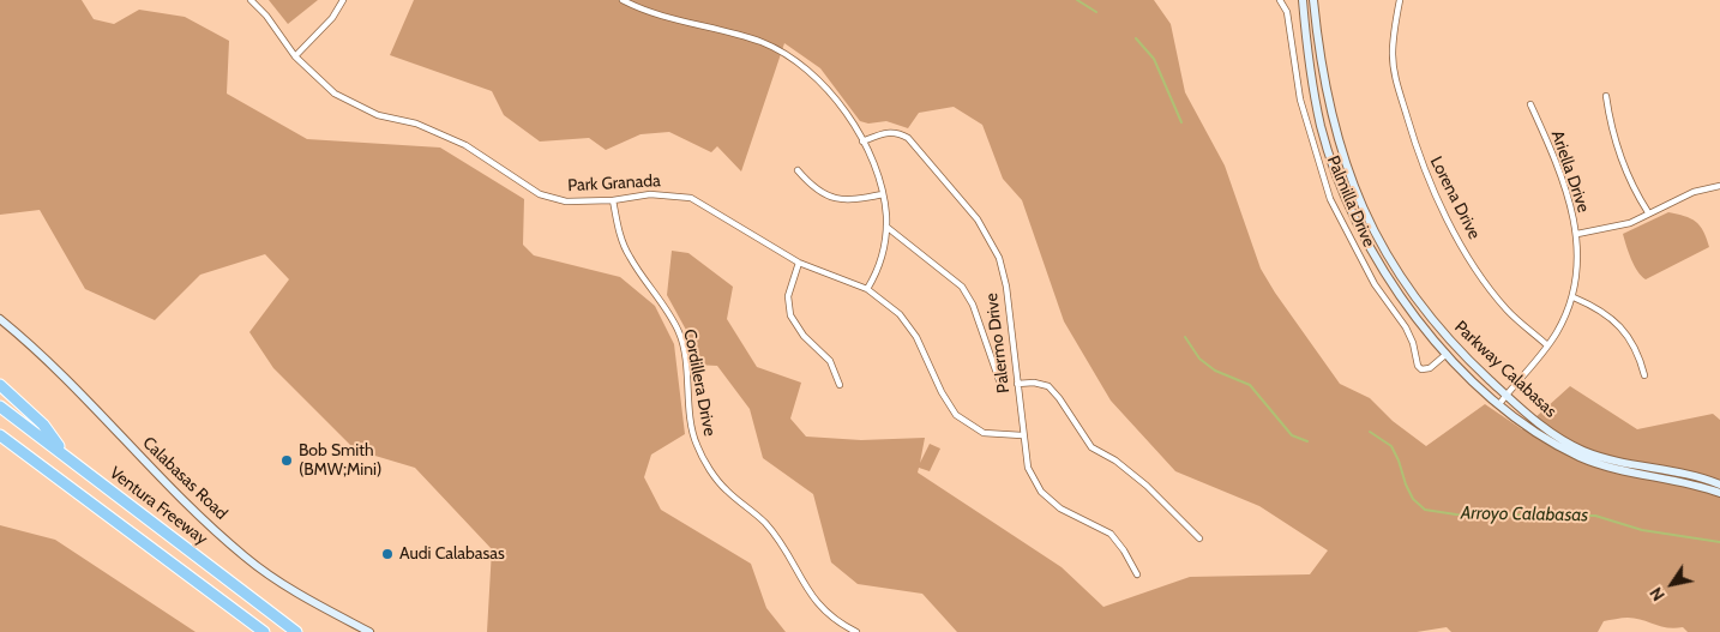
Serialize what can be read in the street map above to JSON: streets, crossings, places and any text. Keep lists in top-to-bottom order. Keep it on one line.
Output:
{"streets":{"highway":["Ventura Freeway"],"street":["Ariella Drive","Park Granada","Lorena Drive","Palmilla Drive","Palermo Drive","Parkway Calabasas","Cordillera Drive","Calabasas Road"]},"crossings":[["Ariella Drive","Lorena Drive"],["Ariella Drive","Parkway Calabasas"],["Park Granada","Palermo Drive"],["Park Granada","Cordillera Drive"],["Palmilla Drive","Parkway Calabasas"]],"water":["Arroyo Calabasas"],"places":["Bob Smith (BMW;Mini)","Audi Calabasas"],"north":"bottom left"}
